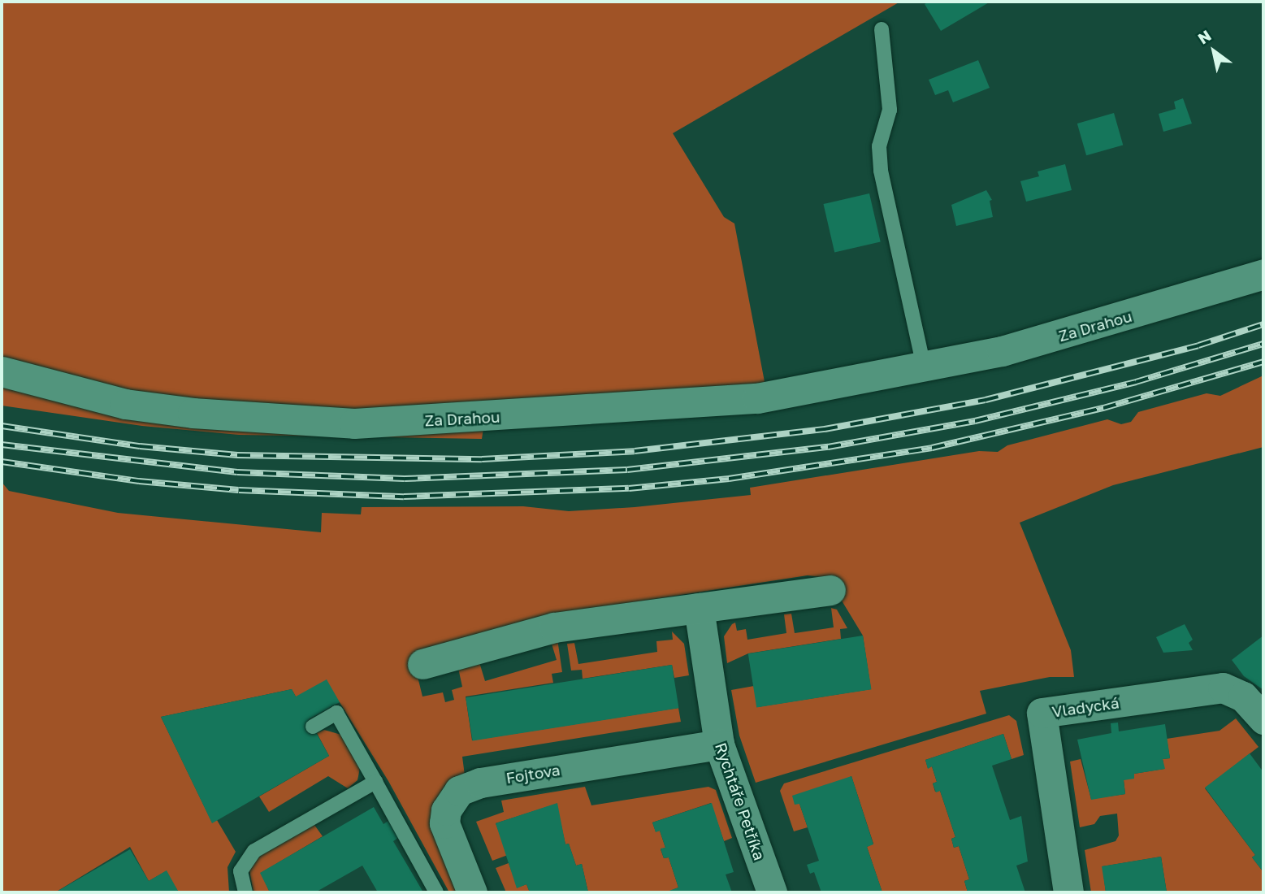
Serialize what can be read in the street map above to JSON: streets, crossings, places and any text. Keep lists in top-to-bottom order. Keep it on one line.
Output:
{"streets":{"street":["Za Drahou","Vladycká","Fojtova","Rychtáře Petříka"]},"crossings":[["Fojtova","Rychtáře Petříka"]],"north":"top left"}
